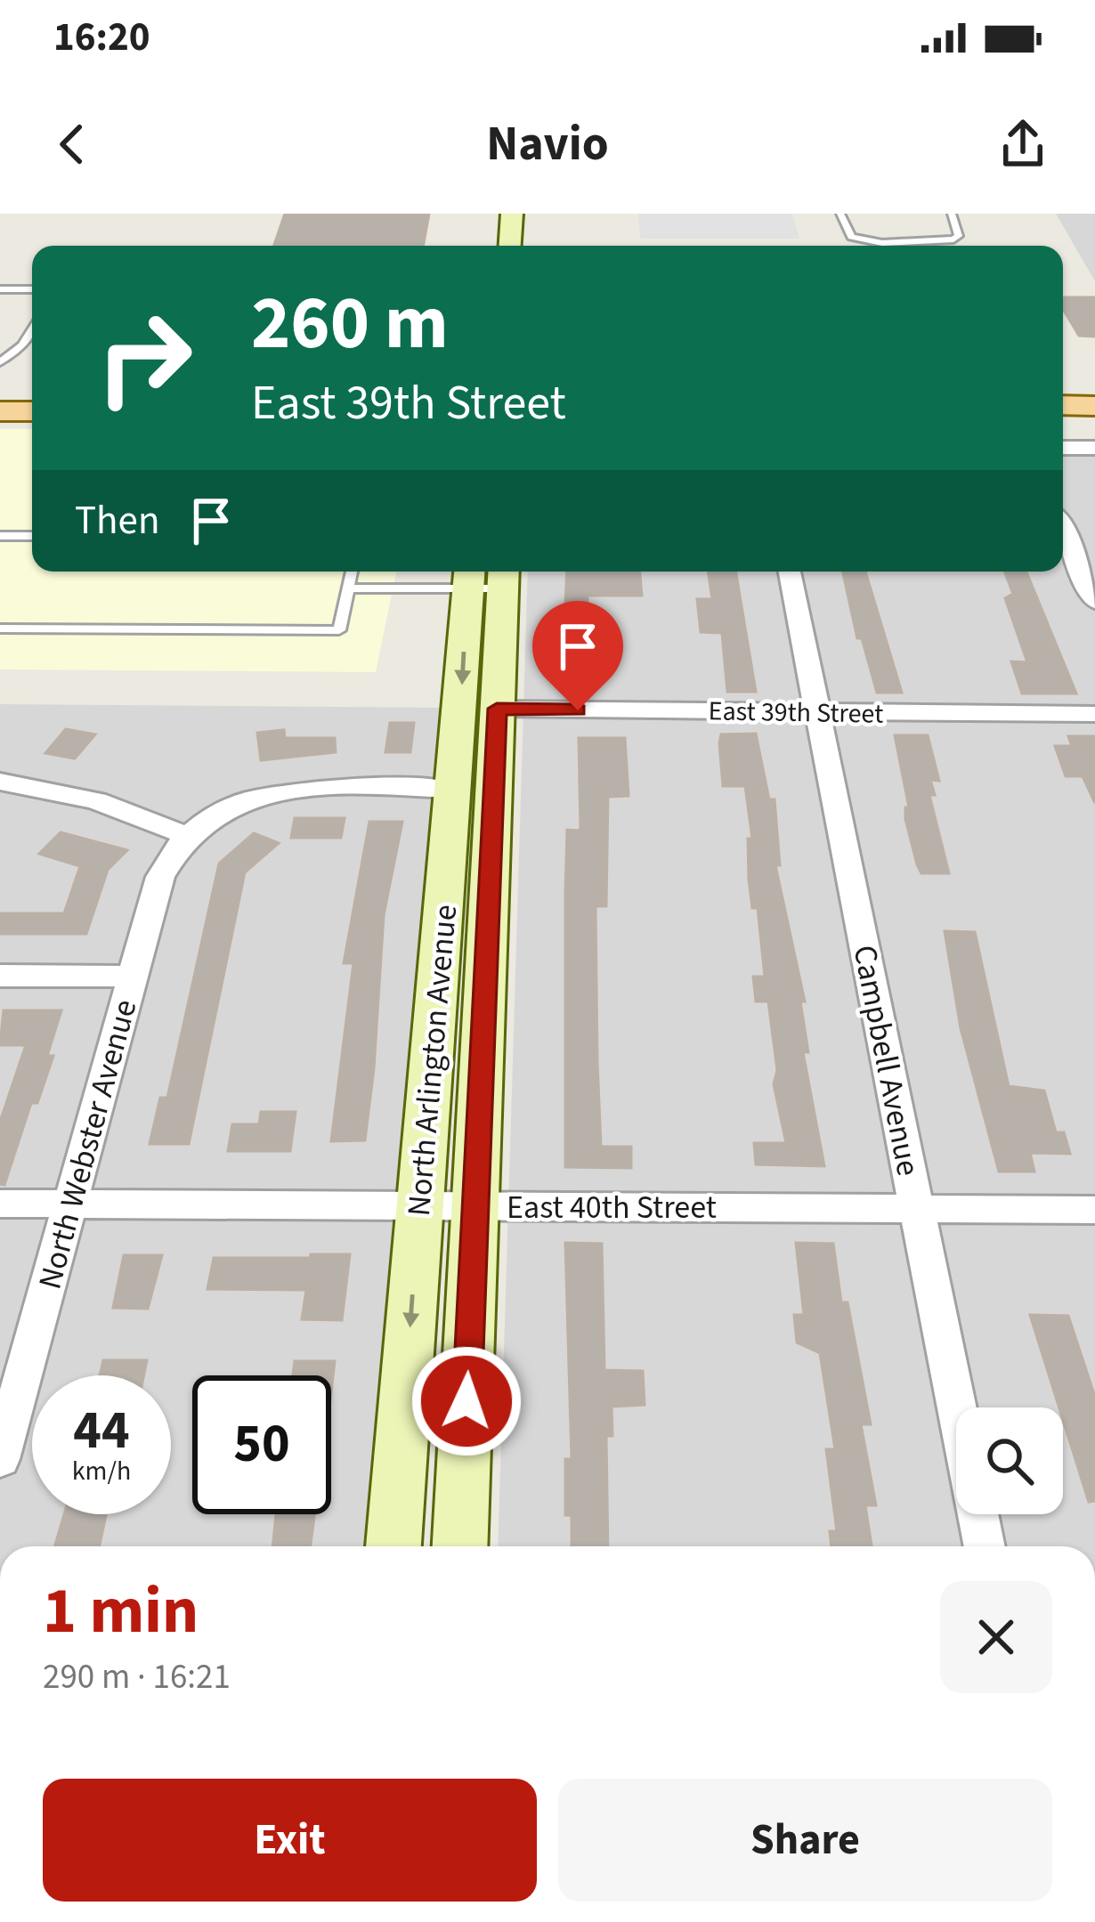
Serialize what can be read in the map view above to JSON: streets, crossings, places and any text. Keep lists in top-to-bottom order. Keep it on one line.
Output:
{"streets":{"main road":["North Arlington Avenue"],"street":["East 39th Street","Campbell Avenue","North Webster Avenue","East 40th Street"]},"crossings":[["East 39th Street","North Arlington Avenue"],["East 39th Street","Campbell Avenue"],["North Arlington Avenue","East 40th Street"],["Campbell Avenue","East 40th Street"],["North Webster Avenue","East 40th Street"]],"page":{"status":"16:20","header":"Navio","turn":["260 m","East 39th Street"],"then":"Then","speed":"44 km/h","limit":"50","heading":["1 min","290 m · 16:21"],"buttons":["Exit","Share"]}}
